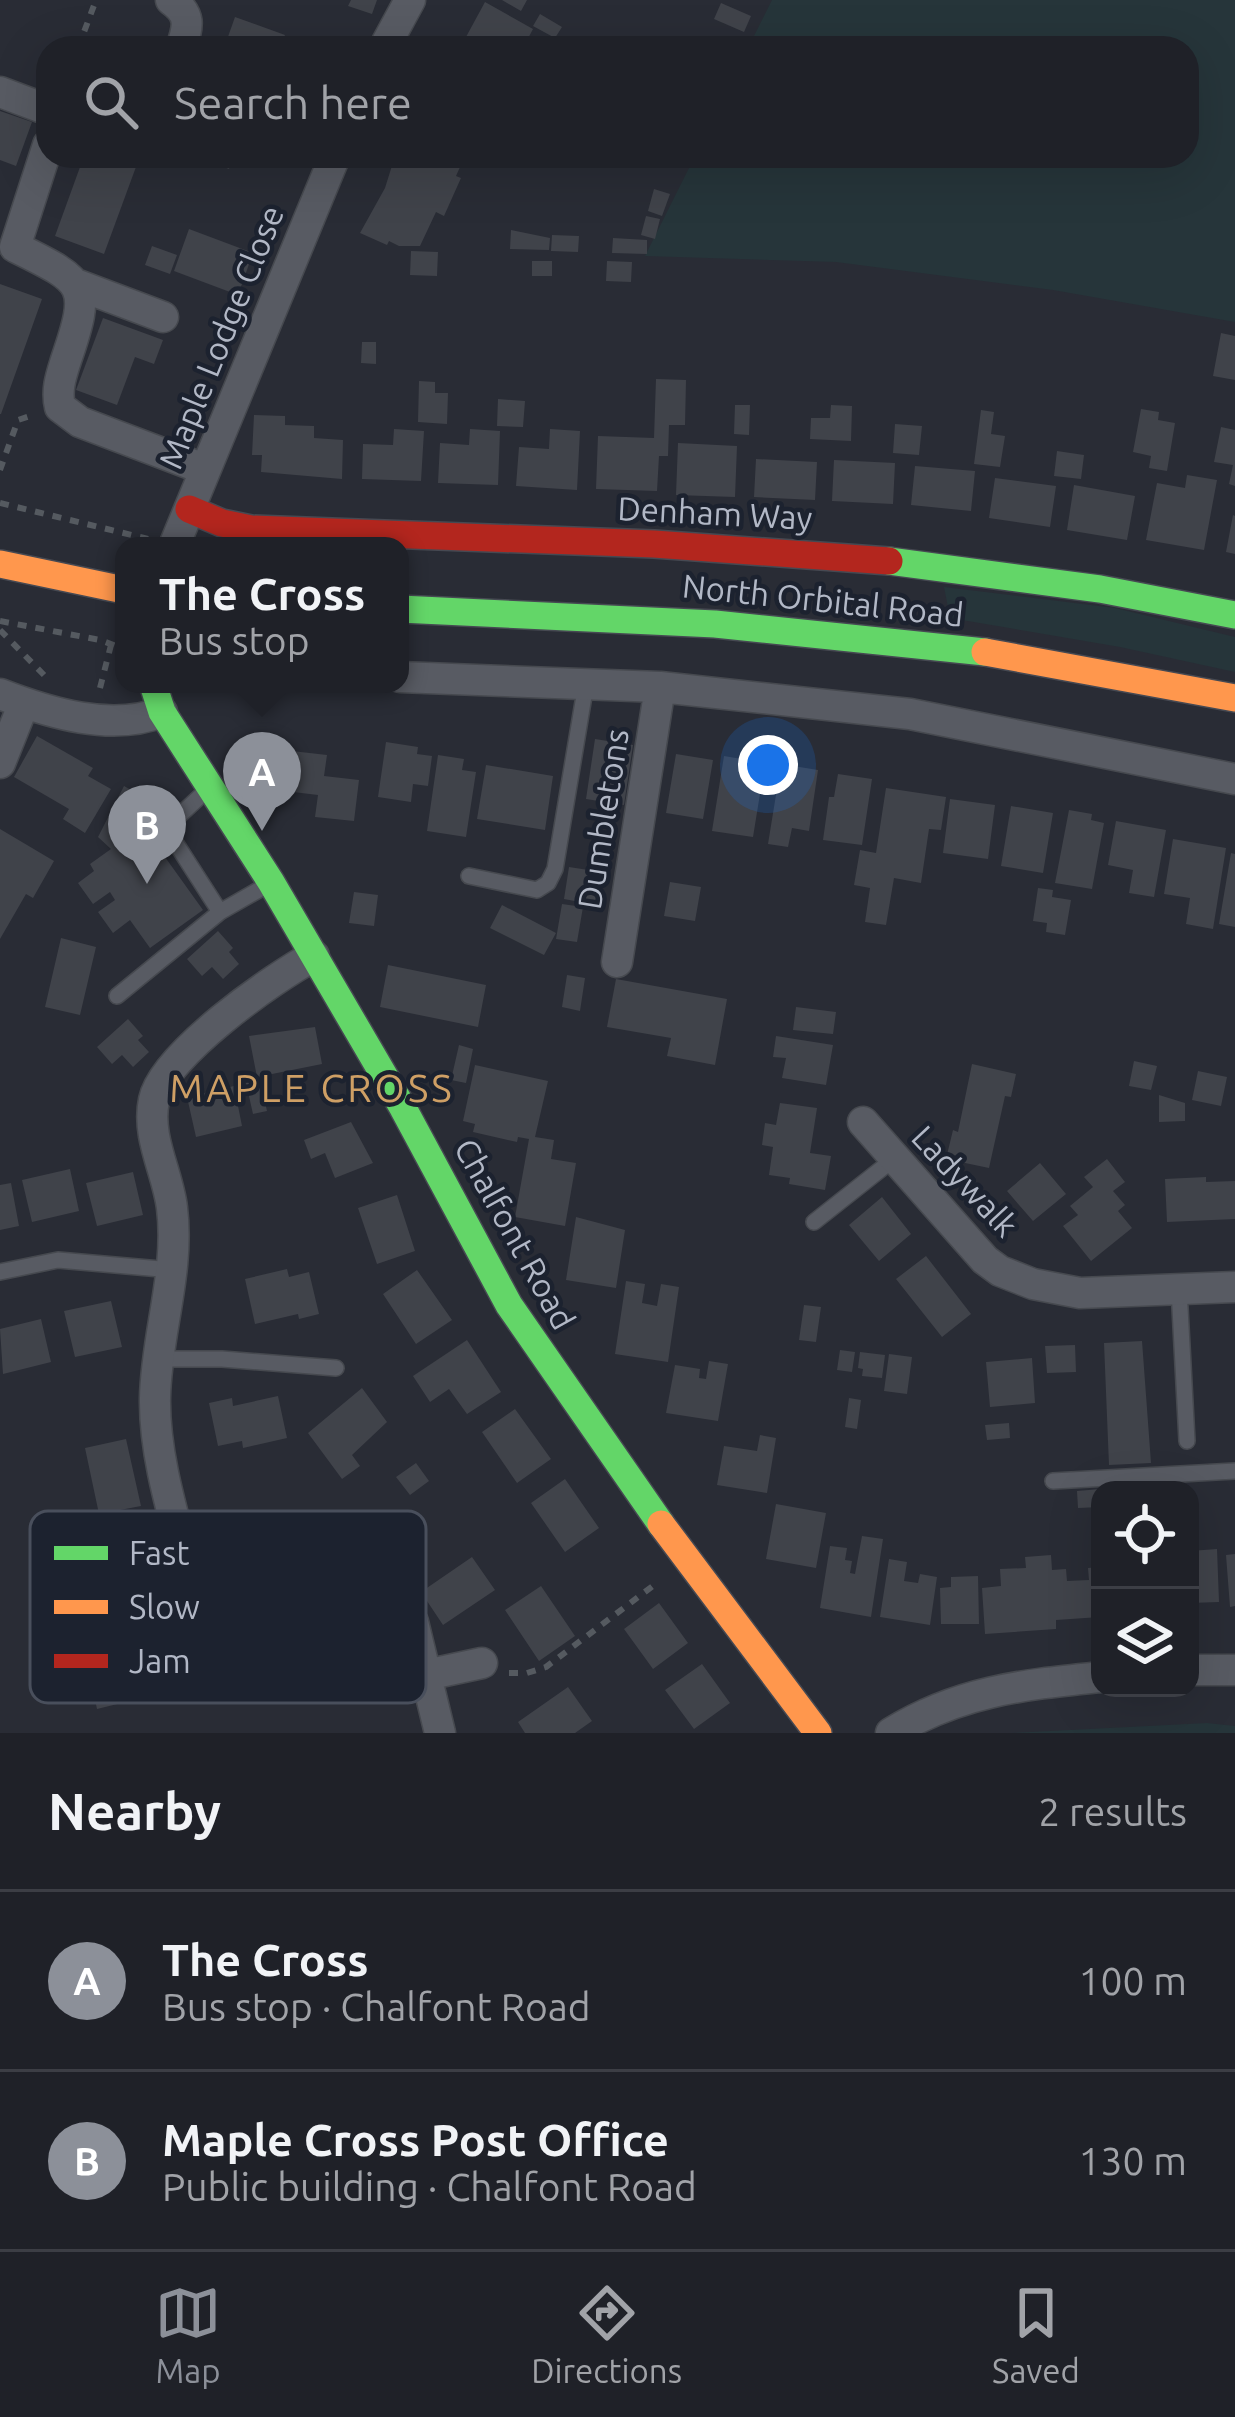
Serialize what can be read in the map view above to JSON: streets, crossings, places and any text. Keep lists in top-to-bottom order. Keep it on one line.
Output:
{"streets":{"street":["Maple Lodge Close","Denham Way","North Orbital Road","Dumbletons","Ladywalk","Chalfont Road"]},"crossings":[["Maple Lodge Close","Denham Way"]],"districts":["MAPLE CROSS"],"legend":["Fast","Slow","Jam"],"page":{"search":"Search here","popup":["The Cross","Bus stop"],"pins":["A","B"],"heading":["Nearby","2 results"],"list":[{"mark":"A","name":"The Cross","note":"Bus stop · Chalfont Road","value":"100 m"},{"mark":"B","name":"Maple Cross Post Office","note":"Public building · Chalfont Road","value":"130 m"}],"nav":["Map","Directions","Saved"]}}
